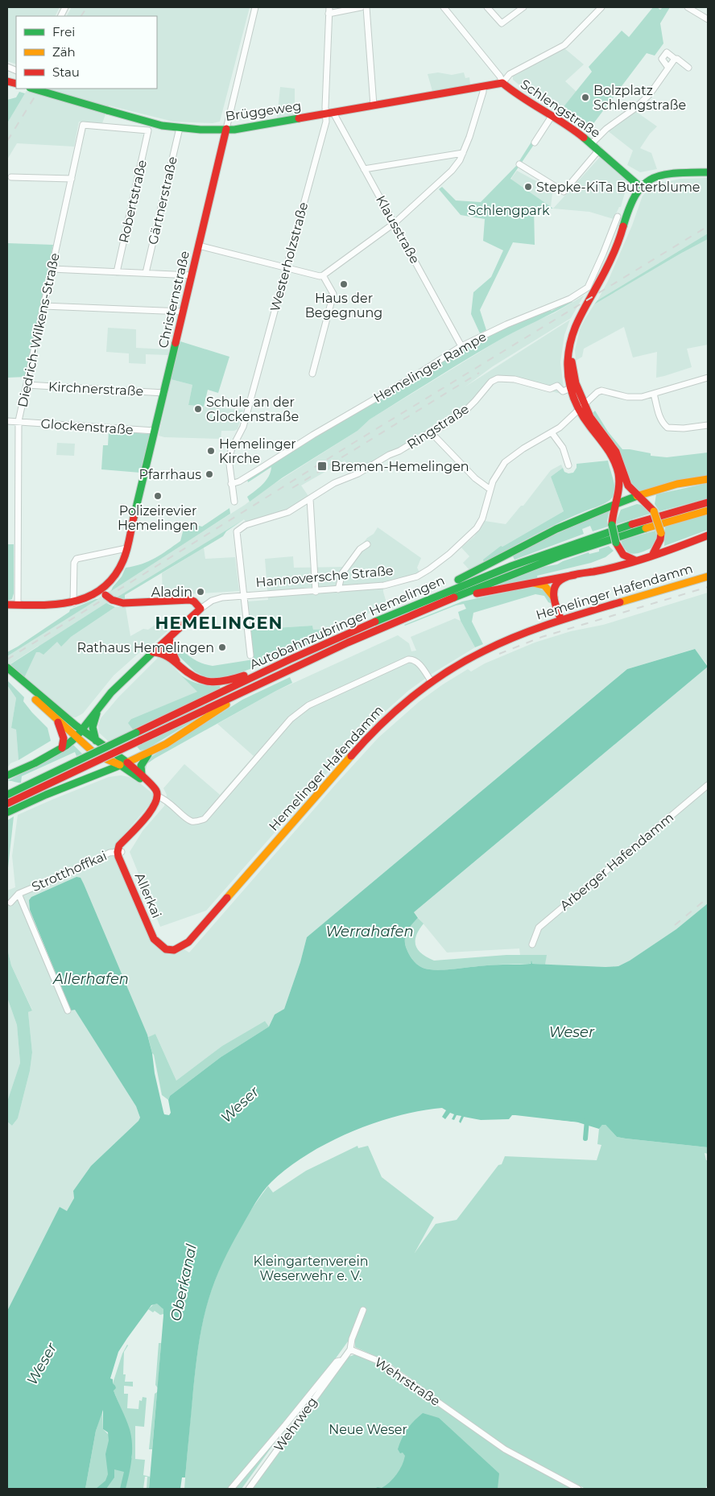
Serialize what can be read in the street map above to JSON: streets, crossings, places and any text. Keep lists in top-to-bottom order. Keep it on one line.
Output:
{"streets":{"main road":["Schlengstraße","Brüggeweg","Christernstraße","Hemelinger Hafendamm","Autobahnzubringer Hemelingen","Allerkai"],"street":["Gärtnerstraße","Robertstraße","Klausstraße","Westerholzstraße","Diedrich-Wilkens-Straße","Hemelinger Rampe","Kirchnerstraße","Glockenstraße","Ringstraße","Hannoversche Straße","Arberger Hafendamm","Strotthoffkai","Wehrstraße","Wehrweg"]},"crossings":[["Schlengstraße","Brüggeweg"],["Brüggeweg","Gärtnerstraße"],["Brüggeweg","Klausstraße"],["Brüggeweg","Westerholzstraße"],["Brüggeweg","Christernstraße"],["Robertstraße","Diedrich-Wilkens-Straße"],["Klausstraße","Westerholzstraße"],["Klausstraße","Hemelinger Rampe"],["Westerholzstraße","Hemelinger Rampe"],["Christernstraße","Diedrich-Wilkens-Straße"],["Christernstraße","Kirchnerstraße"],["Christernstraße","Glockenstraße"],["Diedrich-Wilkens-Straße","Kirchnerstraße"],["Diedrich-Wilkens-Straße","Glockenstraße"],["Ringstraße","Hannoversche Straße"],["Hemelinger Hafendamm","Allerkai"],["Strotthoffkai","Allerkai"]],"districts":["HEMELINGEN"],"water":["Werrahafen","Allerhafen","Weser","Oberkanal"],"parks":["Schlengpark","Kleingartenverein Weserwehr e. V.","Neue Weser"],"places":{"other":["Bolzplatz Schlengstraße","Stepke-KiTa Butterblume","Haus der Begegnung","Schule an der Glockenstraße","Hemelinger Kirche","Pfarrhaus","Polizeirevier Hemelingen","Aladin","Rathaus Hemelingen"],"transit":["Bremen-Hemelingen"]},"legend":["Frei","Zäh","Stau"]}
